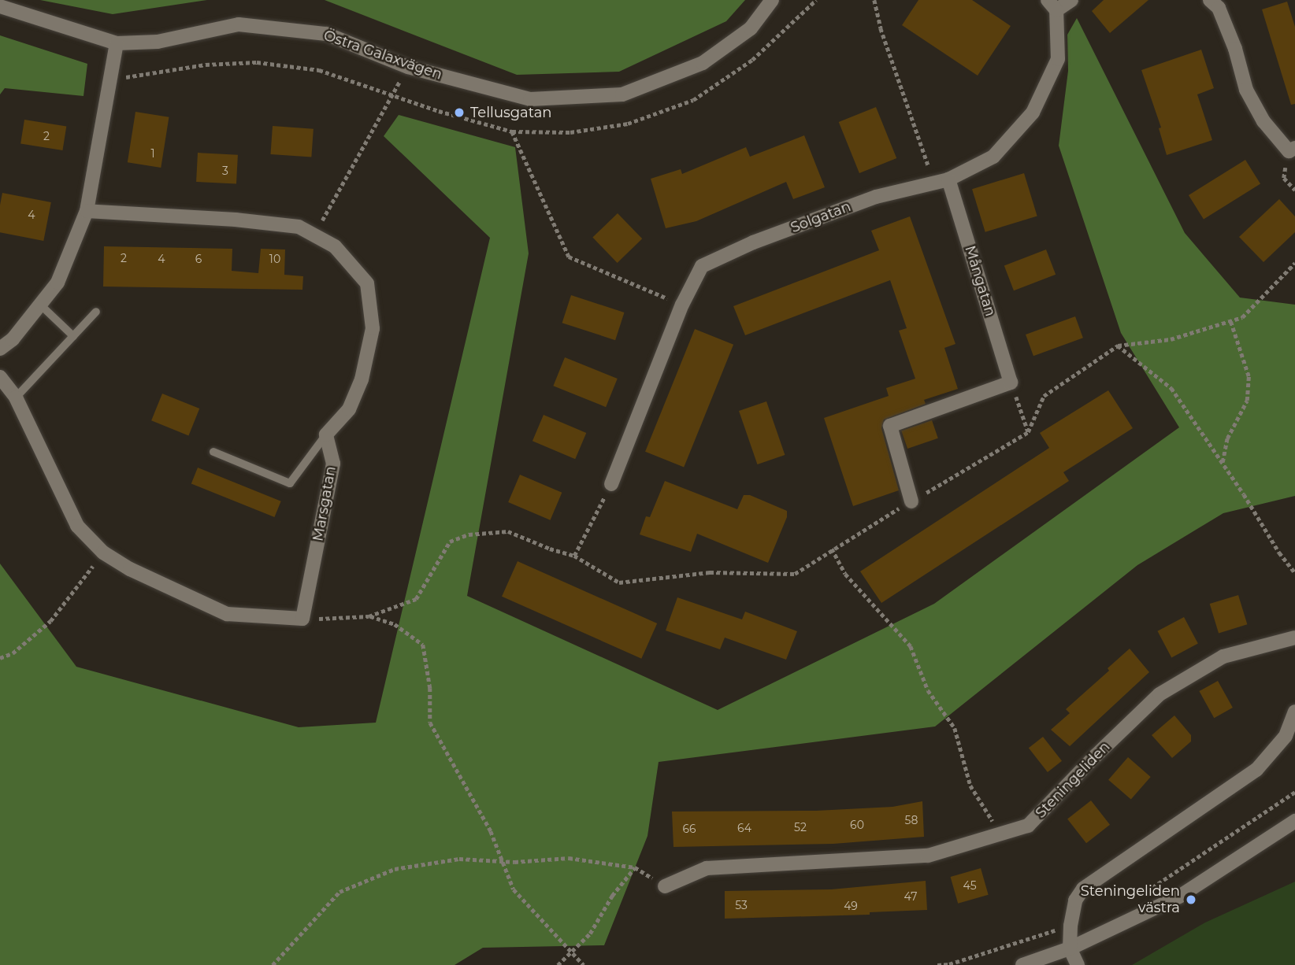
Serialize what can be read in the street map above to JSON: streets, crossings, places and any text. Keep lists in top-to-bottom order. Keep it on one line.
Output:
{"streets":{"street":["Östra Galaxvägen","Solgatan","Mångatan","Marsgatan","Steningeliden"]},"crossings":[["Solgatan","Mångatan"]],"places":["Tellusgatan","Steningeliden västra"],"house_numbers":["2","1","3","4","2","4","6","10","58","60","52","64","66","45","47","53","49"]}
